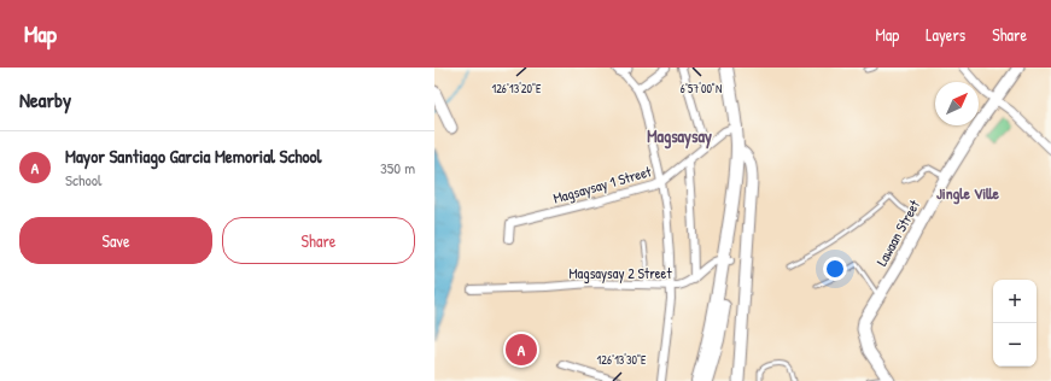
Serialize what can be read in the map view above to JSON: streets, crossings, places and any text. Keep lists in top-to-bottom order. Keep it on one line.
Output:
{"streets":{"street":["Magsaysay 1 Street","Lawaan Street","Magsaysay 2 Street"]},"districts":["Magsaysay","Jingle Ville"],"north":"top right","page":{"header":"Map","nav":["Map","Layers","Share"],"heading":"Nearby","list":[{"mark":"A","name":"Mayor Santiago Garcia Memorial School","note":"School","value":"350 m"}],"buttons":["Save","Share"],"map_buttons":["+","−"],"pins":"A"},"coordinates":["126°13'20\"E","6°57'00\"N","126°13'30\"E"]}
